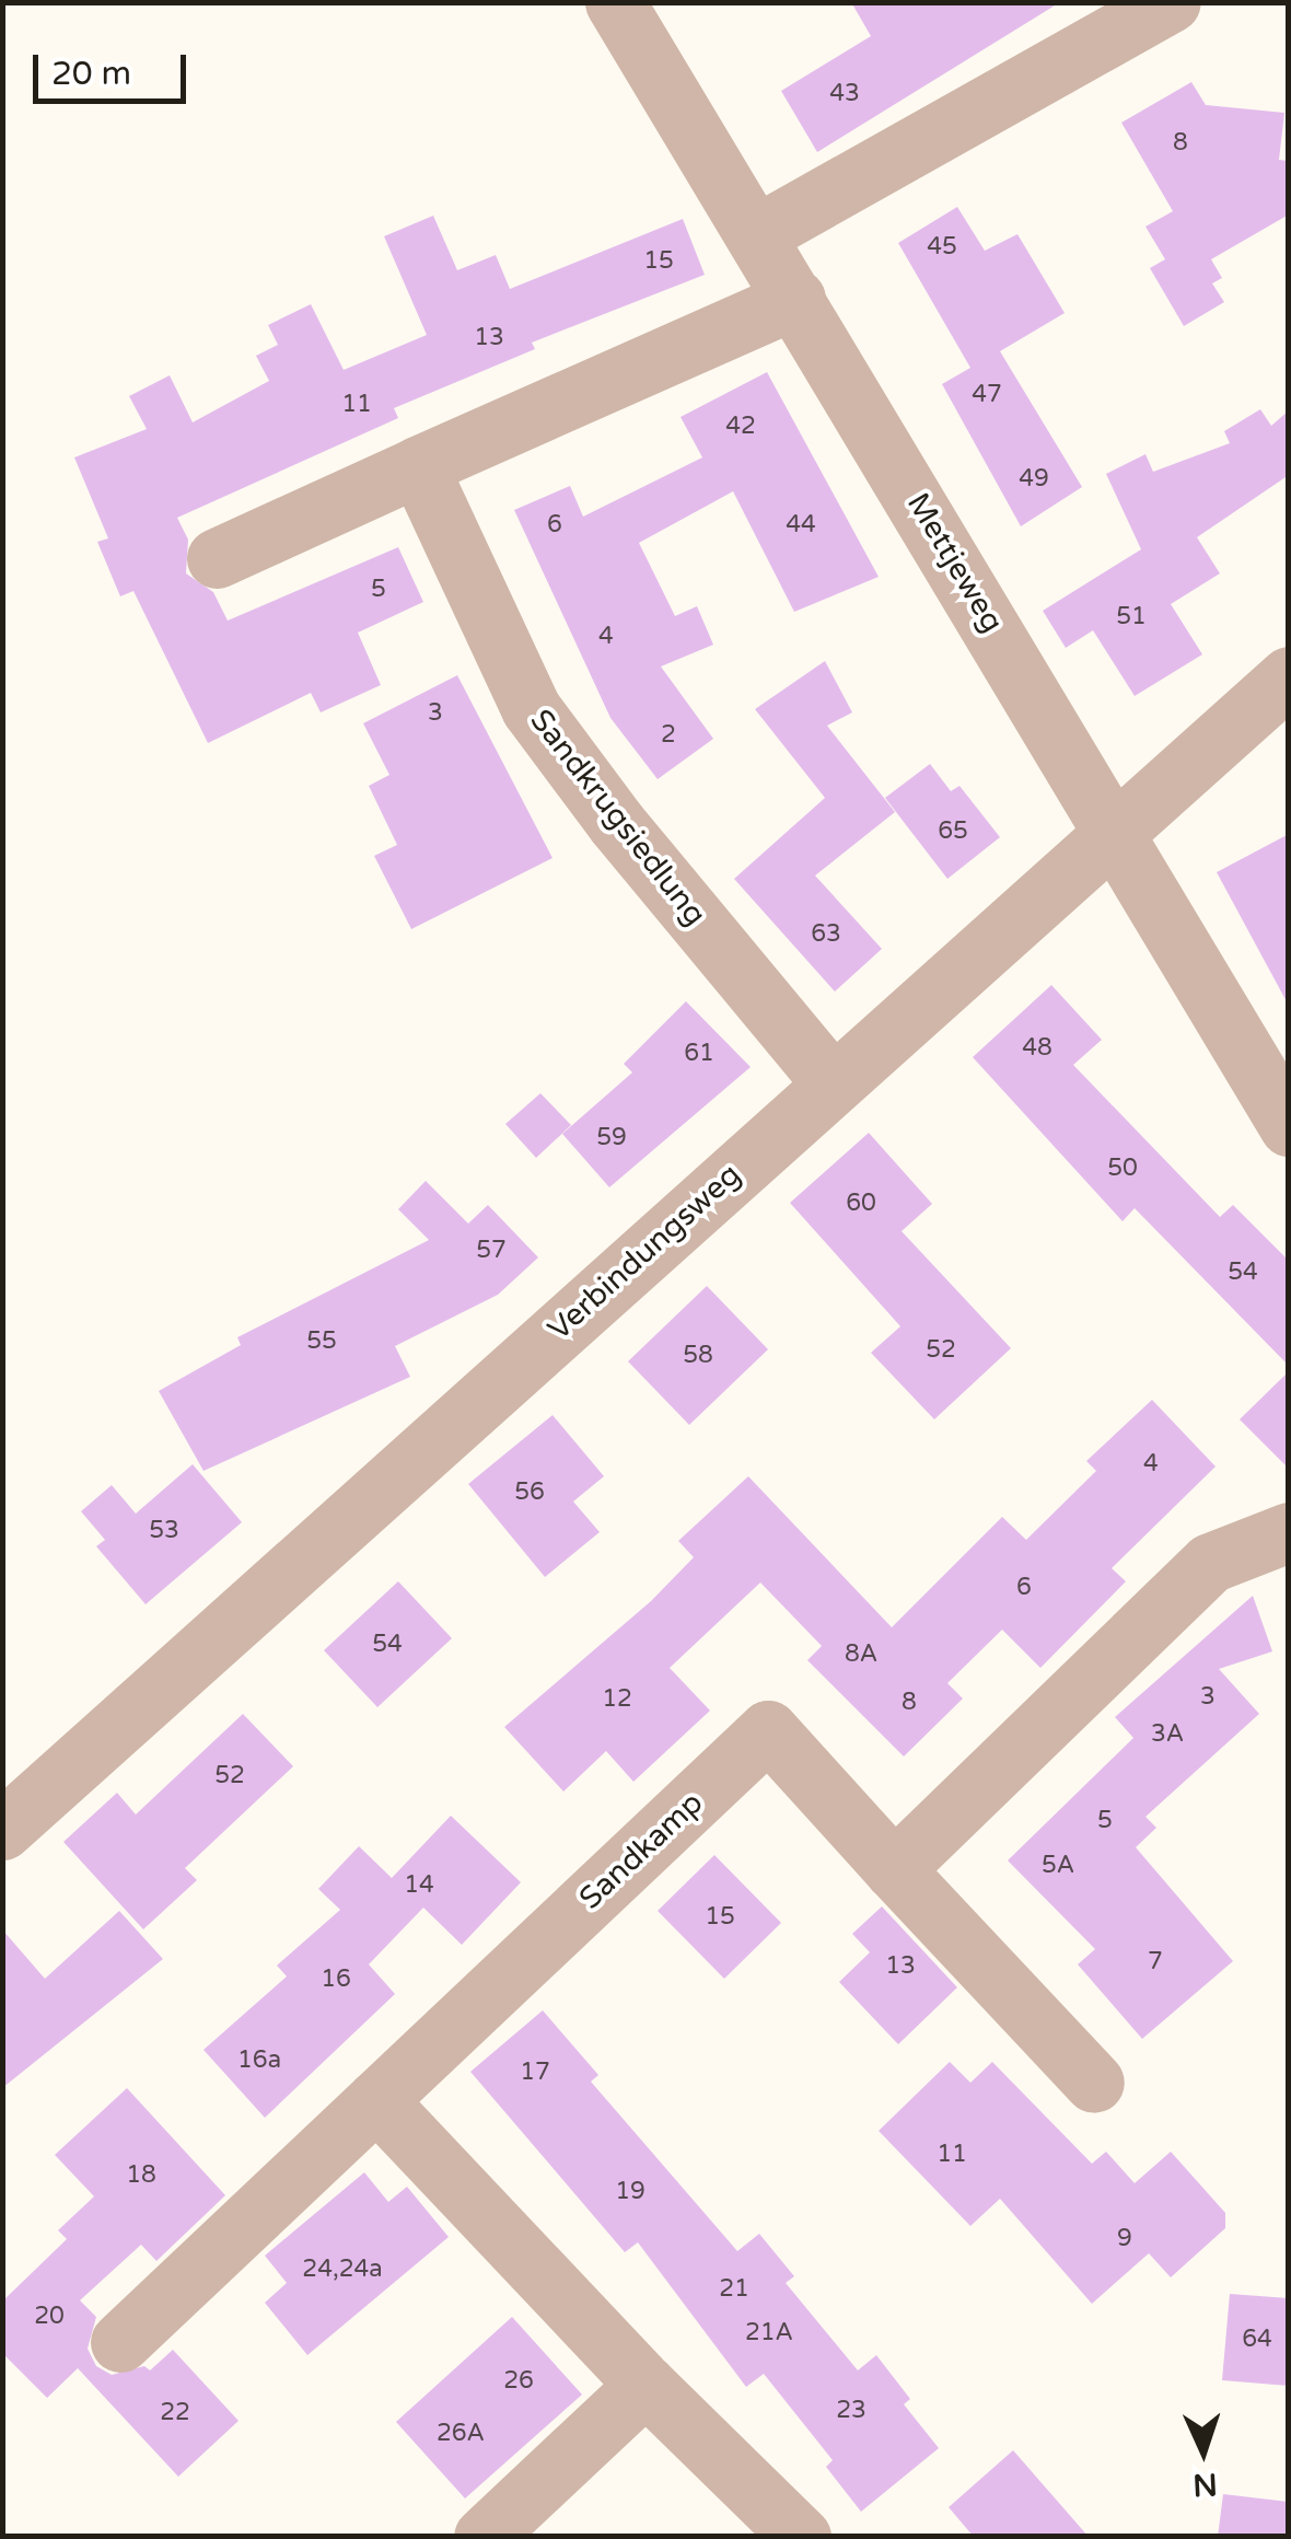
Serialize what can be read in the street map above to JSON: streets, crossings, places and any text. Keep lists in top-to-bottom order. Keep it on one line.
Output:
{"streets":{"street":["Mettjeweg","Sandkrugsiedlung","Verbindungsweg","Sandkamp"]},"crossings":[["Mettjeweg","Verbindungsweg"],["Sandkrugsiedlung","Verbindungsweg"]],"house_numbers":["43","8","45","15","13","47","11","42","49","6","44","5","51","4","3","2","65","63","48","61","59","50","60","57","54","55","52","58","4","56","53","6","54","8A","3","12","8","3A","52","5","5A","14","15","7","13","16","16a","17","11","18","19","9","24,24a","21","20","21A","64","26","23","22","26A"],"scale_bar":"20 m","north":"bottom"}
